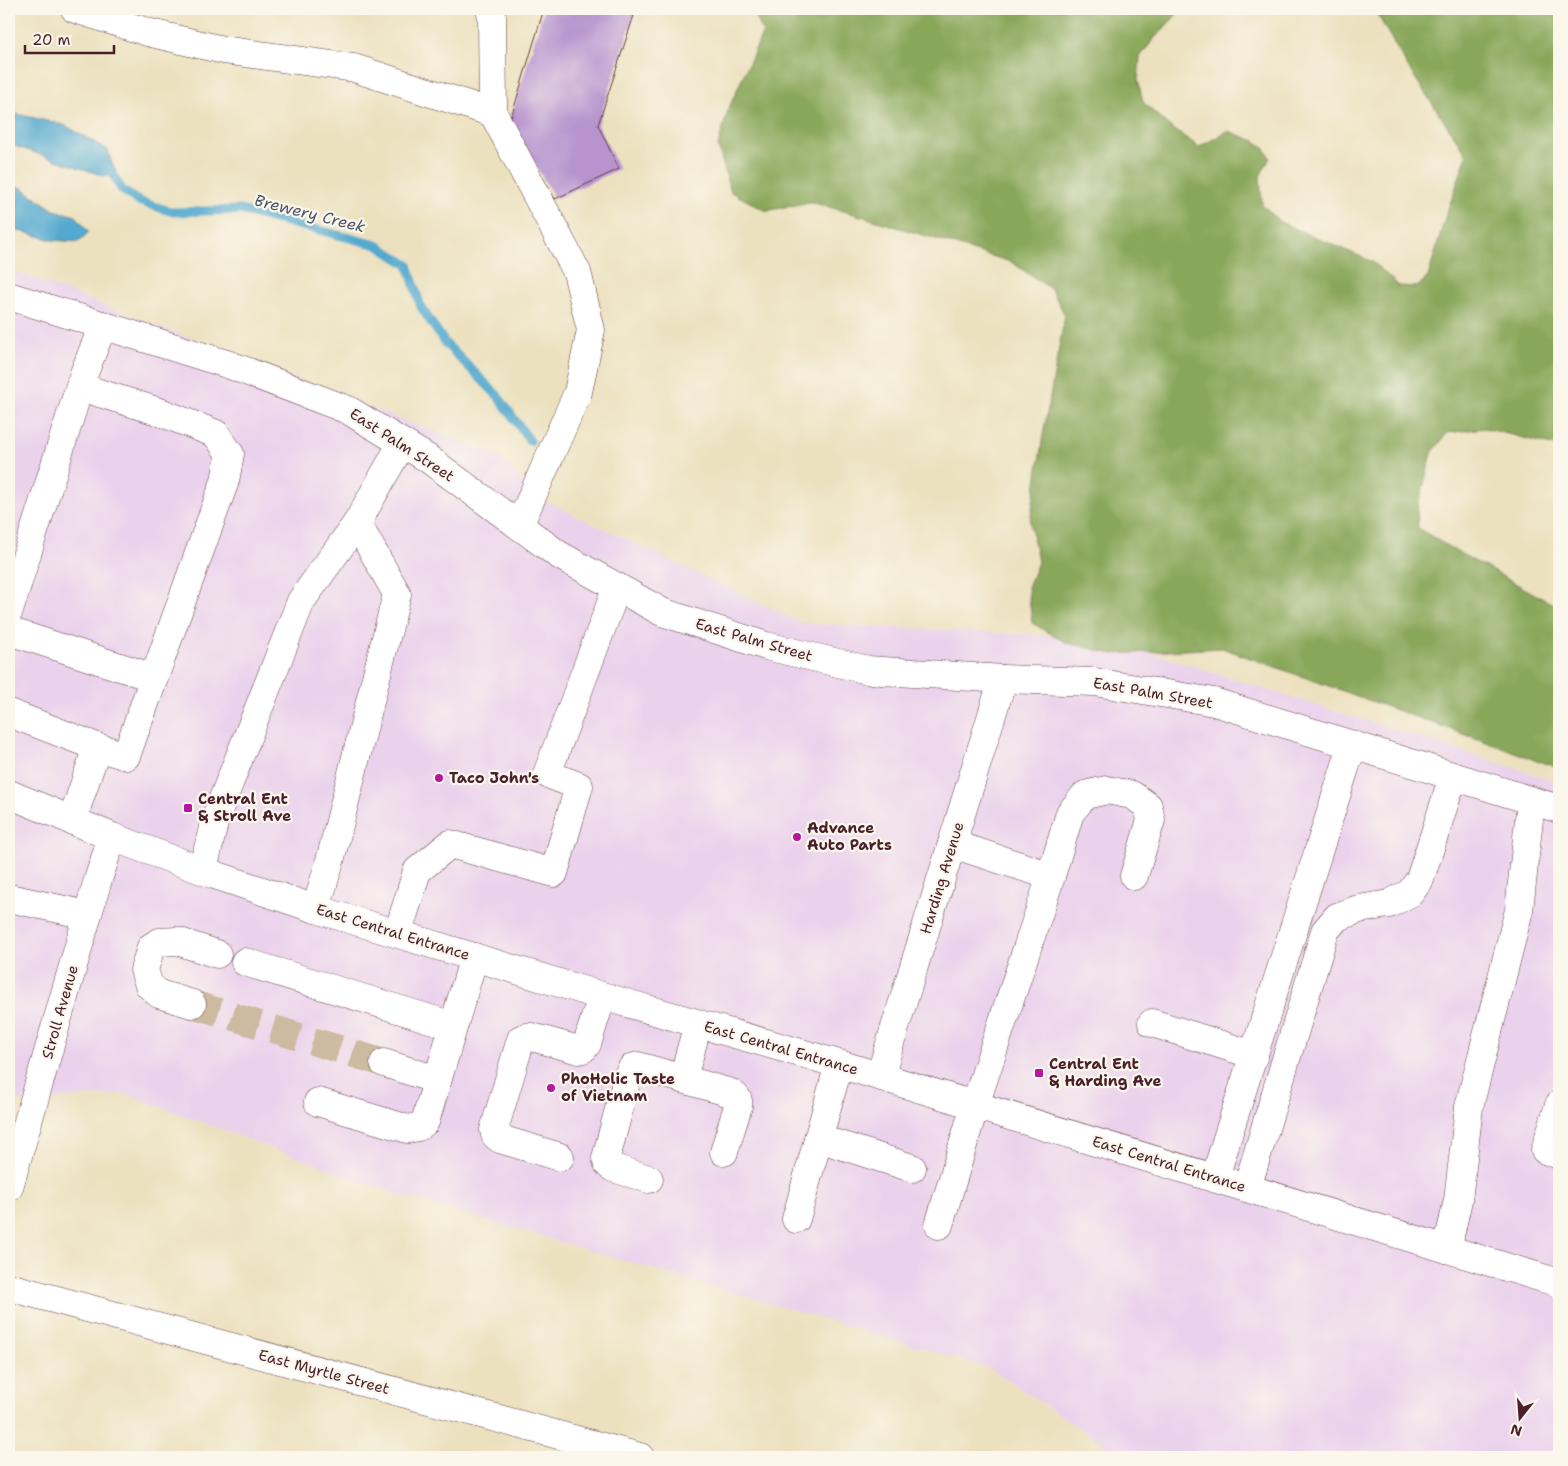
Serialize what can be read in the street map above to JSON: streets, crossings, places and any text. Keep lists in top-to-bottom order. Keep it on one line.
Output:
{"streets":{"main road":["East Palm Street","Harding Avenue","East Central Entrance","Stroll Avenue","East Myrtle Street"]},"crossings":[["East Palm Street","Harding Avenue"],["Harding Avenue","East Central Entrance"],["East Central Entrance","Stroll Avenue"]],"water":["Brewery Creek"],"places":{"other":["Taco John's","Advance Auto Parts","PhoHolic Taste of Vietnam"],"transit":["Central Ent & Stroll Ave","Central Ent & Harding Ave"]},"scale_bar":"20 m","north":"bottom"}
